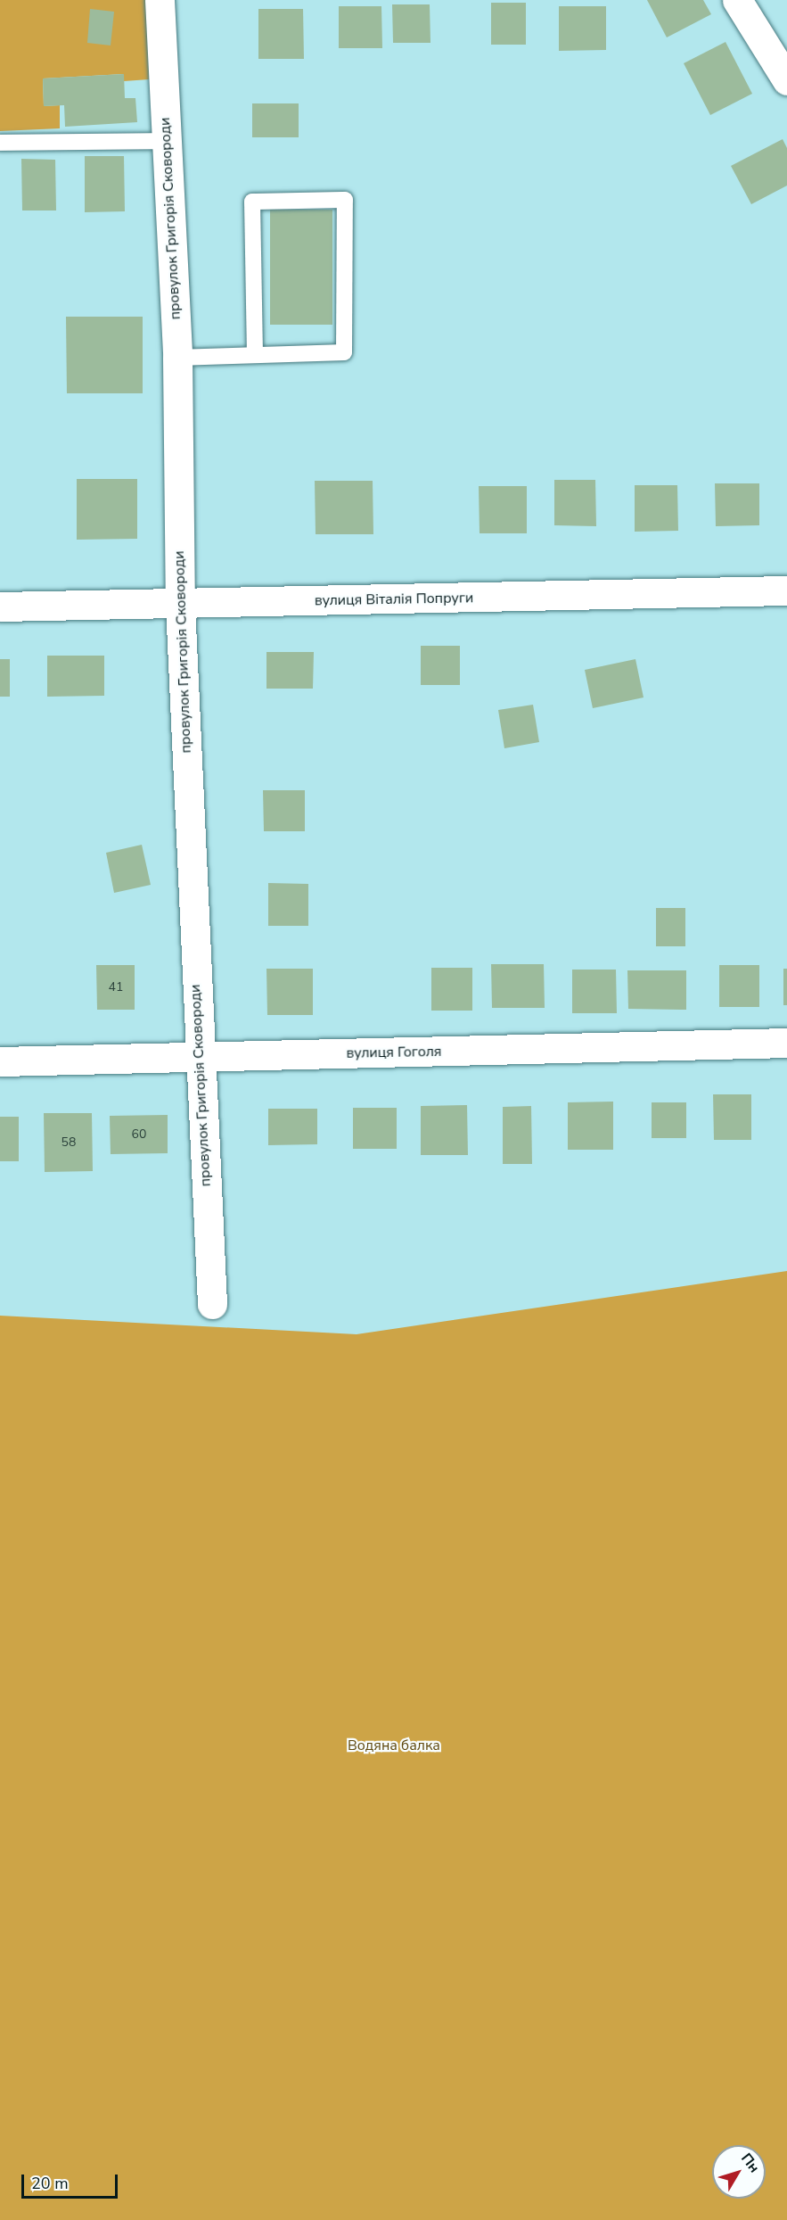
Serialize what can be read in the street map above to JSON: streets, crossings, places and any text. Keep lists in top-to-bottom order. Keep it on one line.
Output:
{"streets":{"street":["провулок Григорія Сковороди","вулиця Віталія Попруги","вулиця Гоголя"]},"crossings":[["провулок Григорія Сковороди","вулиця Віталія Попруги"],["провулок Григорія Сковороди","вулиця Гоголя"]],"parks":["Водяна балка"],"house_numbers":["41","60","58"],"scale_bar":"20 m","north":"top right"}
